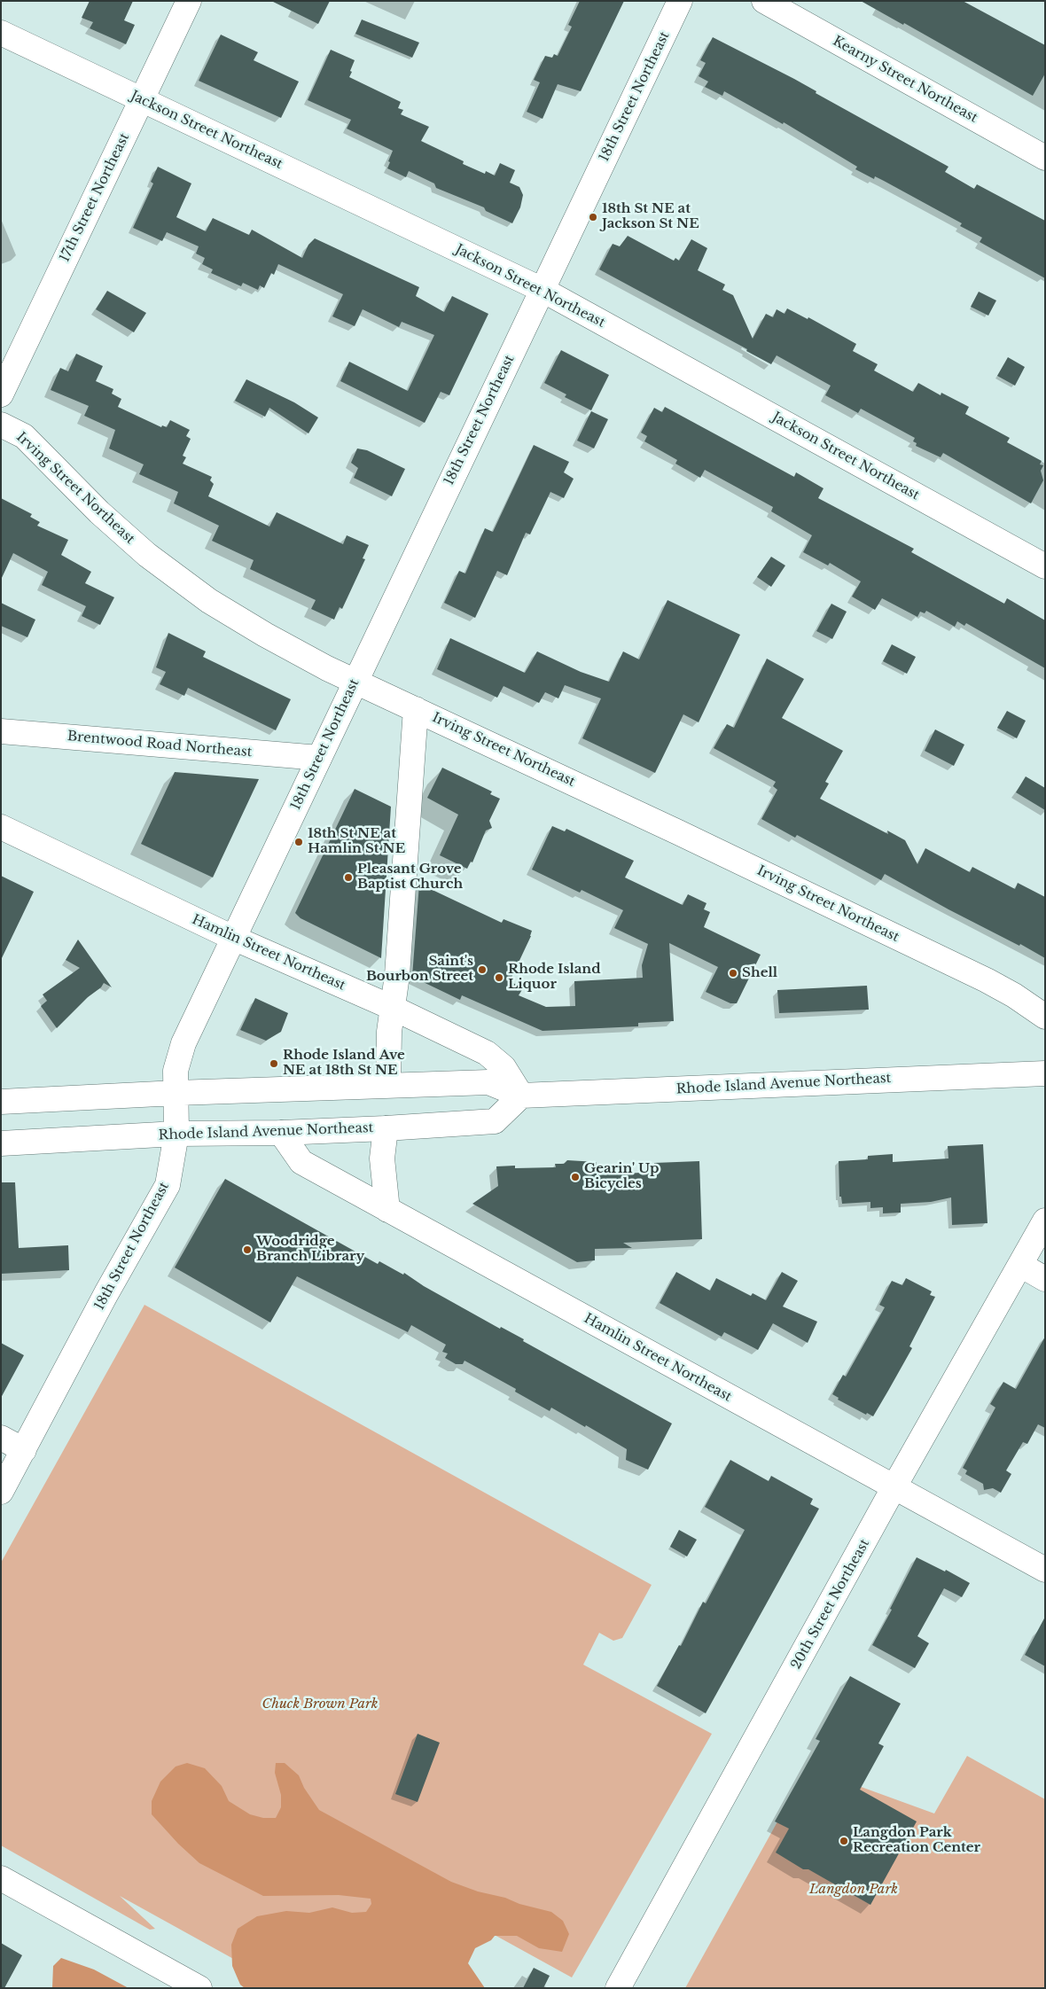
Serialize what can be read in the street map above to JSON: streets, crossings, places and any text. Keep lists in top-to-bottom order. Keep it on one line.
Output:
{"streets":{"street":["Kearny Street Northeast","18th Street Northeast","Jackson Street Northeast","17th Street Northeast","Irving Street Northeast","Brentwood Road Northeast","Hamlin Street Northeast","Rhode Island Avenue Northeast","20th Street Northeast"]},"crossings":[["18th Street Northeast","Jackson Street Northeast"],["18th Street Northeast","Irving Street Northeast"],["18th Street Northeast","Brentwood Road Northeast"],["18th Street Northeast","Hamlin Street Northeast"],["18th Street Northeast","Rhode Island Avenue Northeast"],["Jackson Street Northeast","17th Street Northeast"],["Hamlin Street Northeast","Rhode Island Avenue Northeast"],["Hamlin Street Northeast","20th Street Northeast"]],"parks":["Chuck Brown Park","Langdon Park"],"places":["18th St NE at Jackson St NE","18th St NE at Hamlin St NE","Pleasant Grove Baptist Church","Saint's Bourbon Street","Shell","Rhode Island Liquor","Rhode Island Ave NE at 18th St NE","Gearin' Up Bicycles","Woodridge Branch Library","Langdon Park Recreation Center"]}
